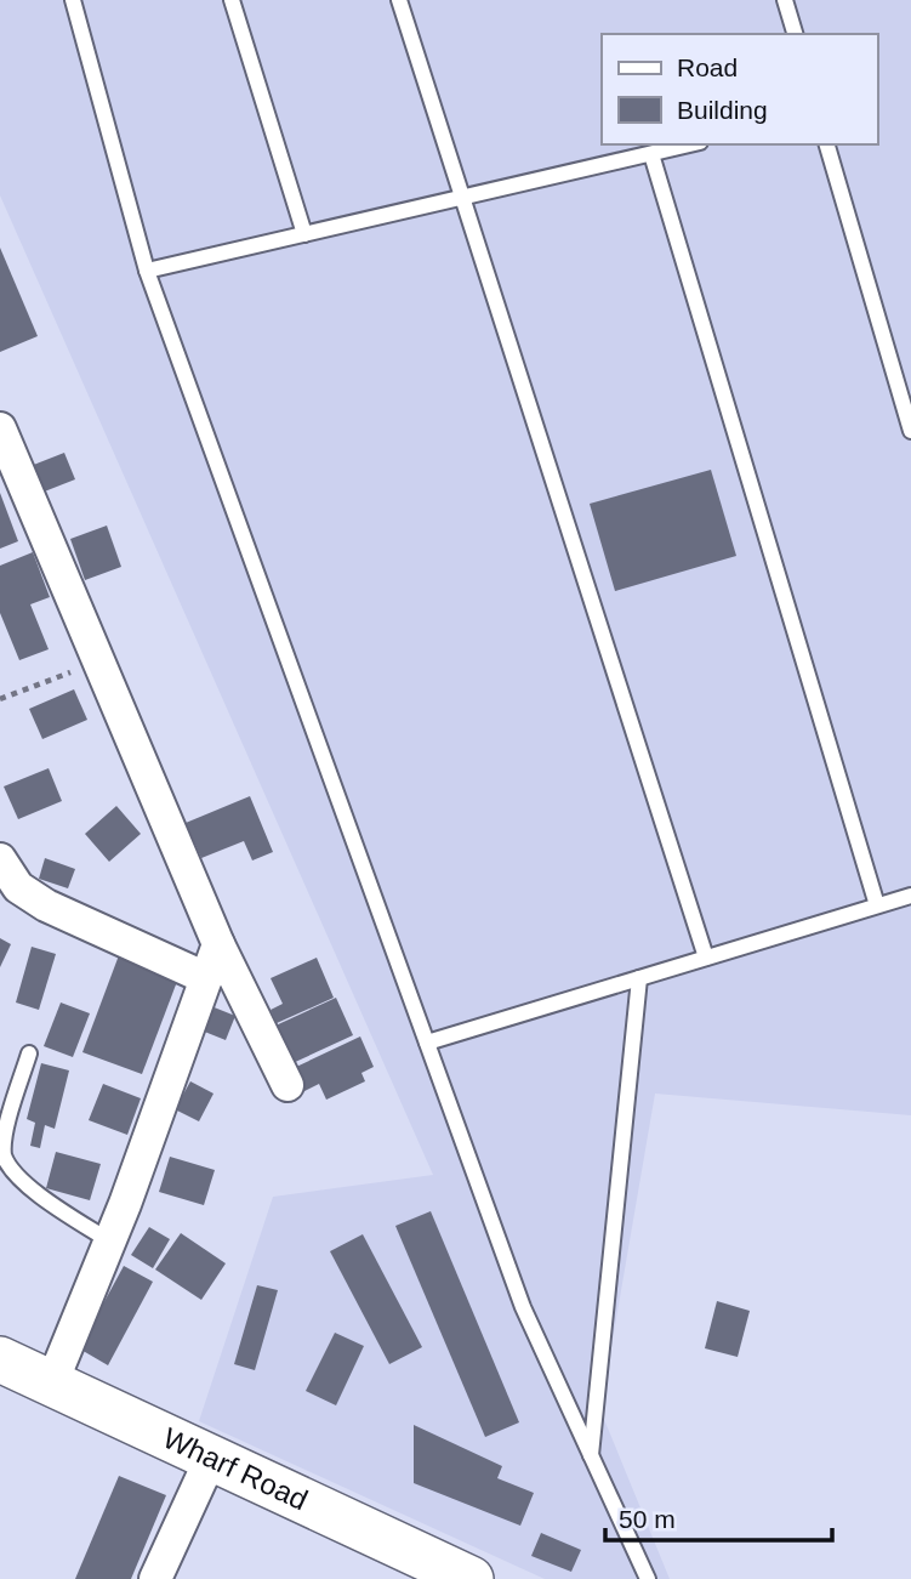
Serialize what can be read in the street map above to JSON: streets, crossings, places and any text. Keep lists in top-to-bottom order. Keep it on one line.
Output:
{"streets":{"main road":["Wharf Road"]},"legend":["Road","Building"],"scale_bar":"50 m"}
